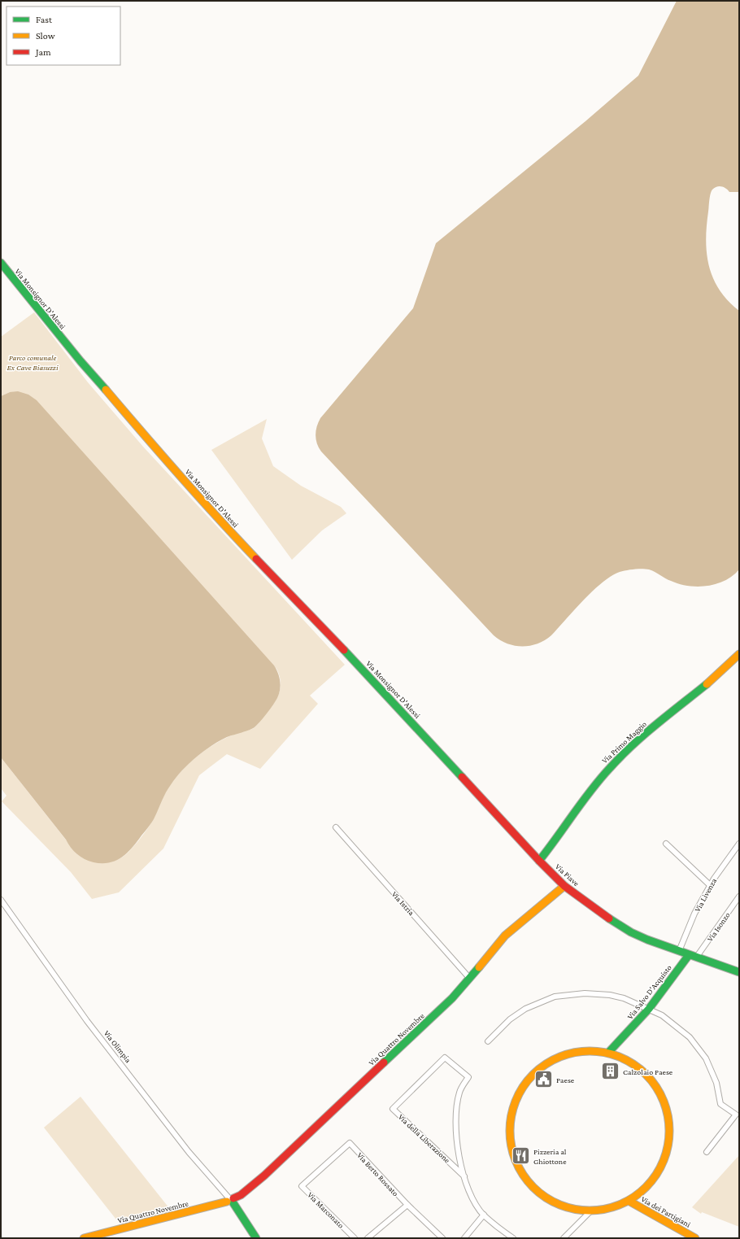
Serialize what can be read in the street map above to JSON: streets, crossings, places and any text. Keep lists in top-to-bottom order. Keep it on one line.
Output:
{"streets":{"main road":["Via Monsignor D'Alessi","Via Primo Maggio","Via Piave","Via Salvo D'Acquisto","Via Quattro Novembre","Via Olimpia","Via dei Partigiani"],"street":["Via Livenza","Via Istria","Via Isonzo","Via della Liberazione","Via Berto Rossato","Via Marconato"]},"crossings":[["Via Monsignor D'Alessi","Via Piave"],["Via Primo Maggio","Via Piave"],["Via Piave","Via Livenza"],["Via Piave","Via Isonzo"],["Via Piave","Via Salvo D'Acquisto"],["Via Piave","Via Quattro Novembre"],["Via Istria","Via Quattro Novembre"],["Via Quattro Novembre","Via Olimpia"],["Via Berto Rossato","Via Marconato"]],"parks":["Parco comunale Ex Cave Biasuzzi"],"places":{"building":["Calzolaio Paese"],"public building":["Paese"],"restaurant":["Pizzeria al Ghiottone"]},"legend":["Fast","Slow","Jam"]}
